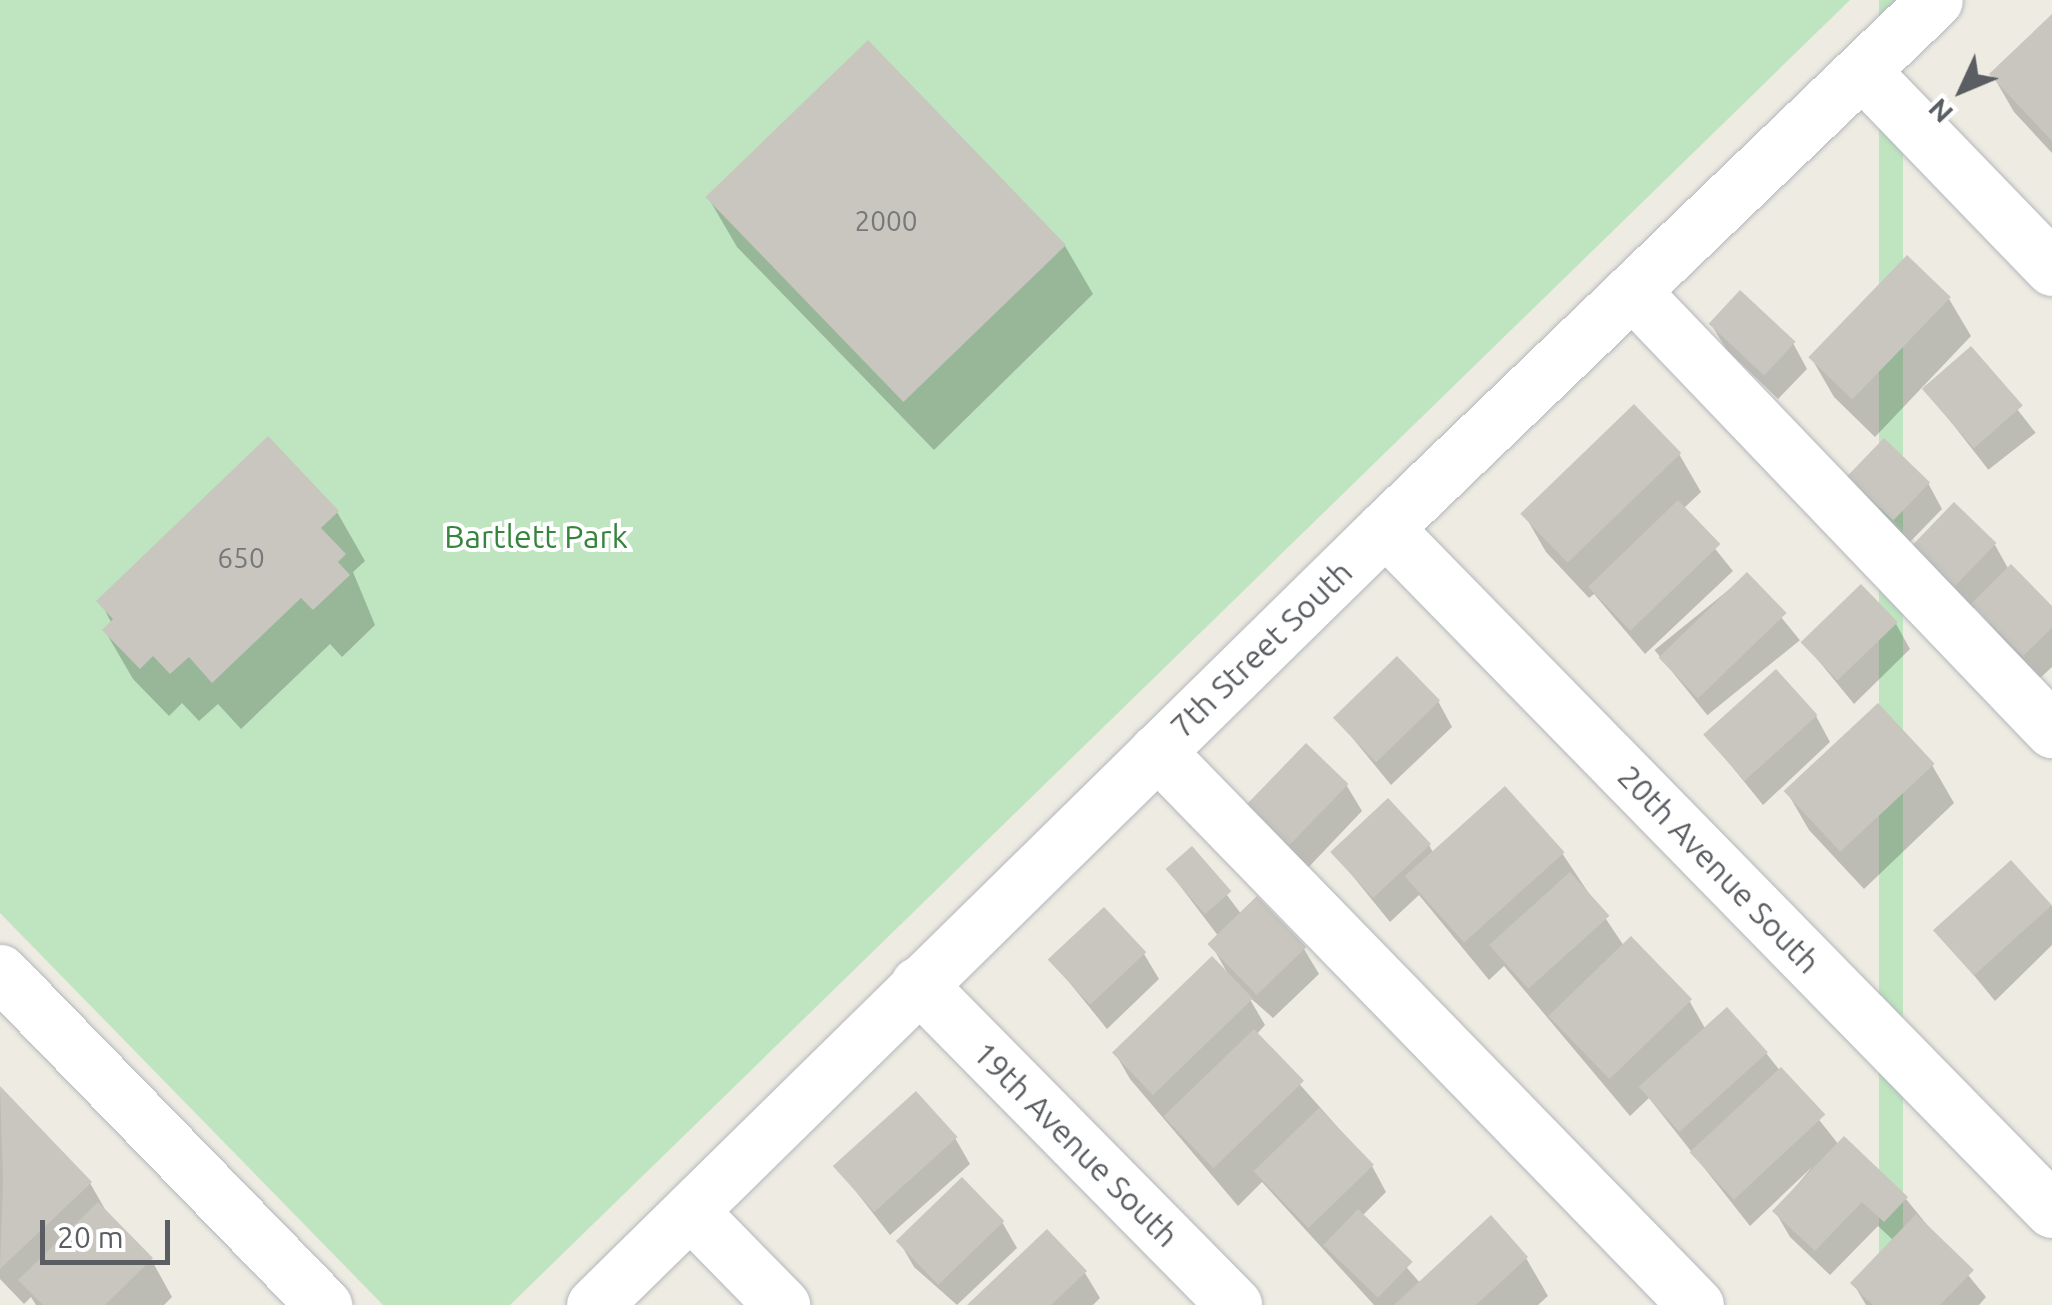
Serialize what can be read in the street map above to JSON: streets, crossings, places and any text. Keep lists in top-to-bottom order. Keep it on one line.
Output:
{"streets":{"street":["7th Street South","20th Avenue South","19th Avenue South"]},"crossings":[["7th Street South","20th Avenue South"],["7th Street South","19th Avenue South"]],"parks":["Bartlett Park"],"house_numbers":["2000","650"],"scale_bar":"20 m","north":"bottom left"}
